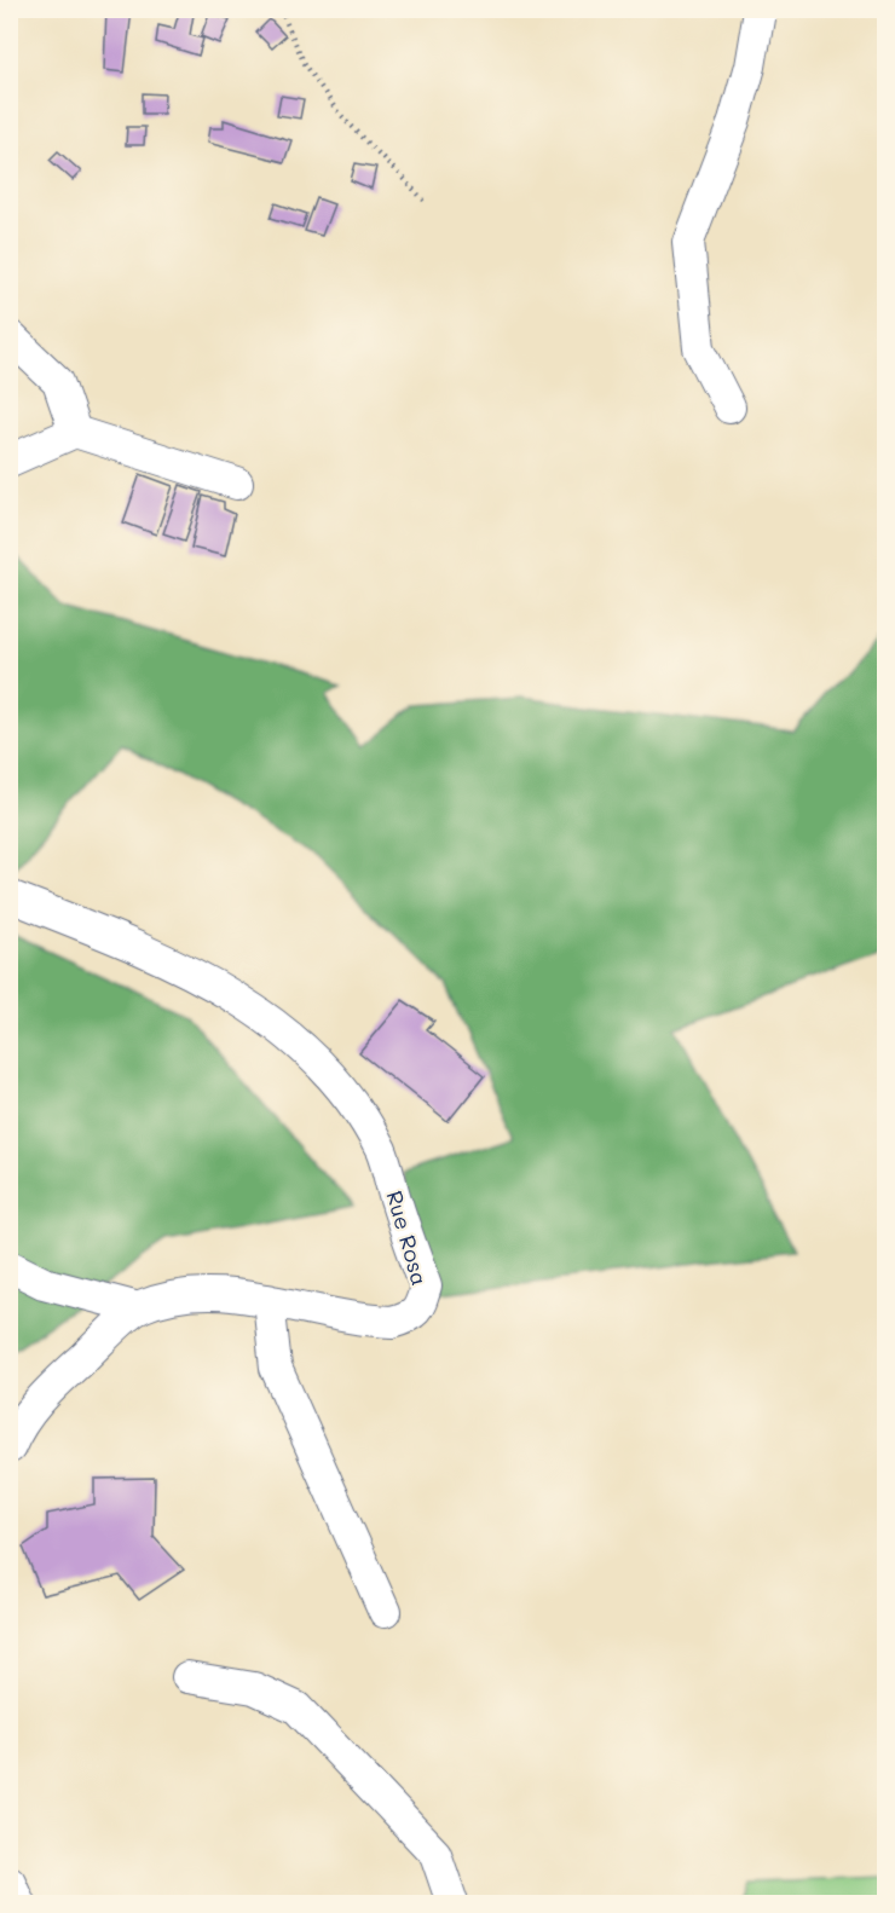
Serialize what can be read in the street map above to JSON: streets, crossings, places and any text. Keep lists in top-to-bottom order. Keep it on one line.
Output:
{"streets":{"street":["Rue Rosa"]}}
